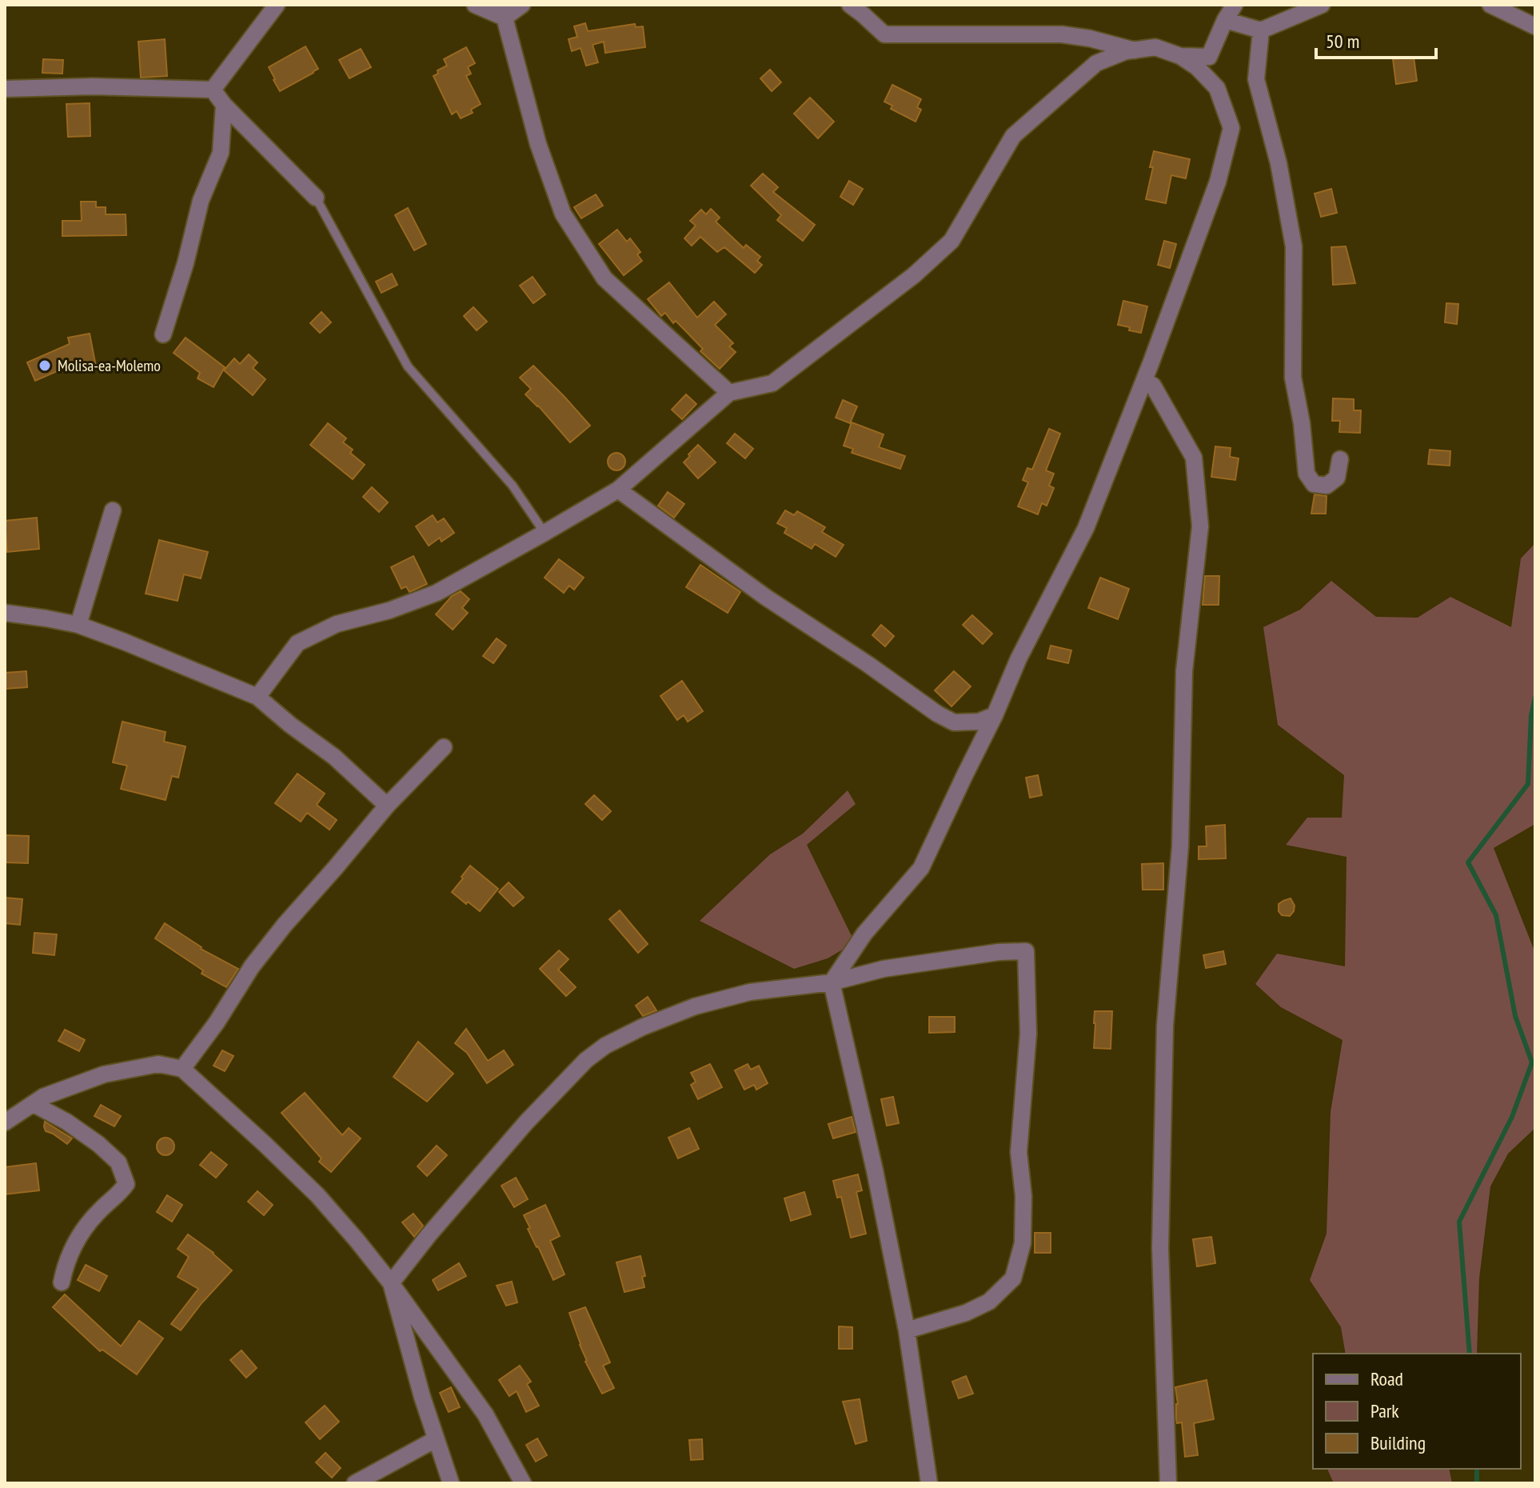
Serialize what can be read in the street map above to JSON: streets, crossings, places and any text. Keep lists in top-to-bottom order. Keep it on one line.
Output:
{"places":["Molisa-ea-Molemo"],"legend":["Road","Park","Building"],"scale_bar":"50 m"}
